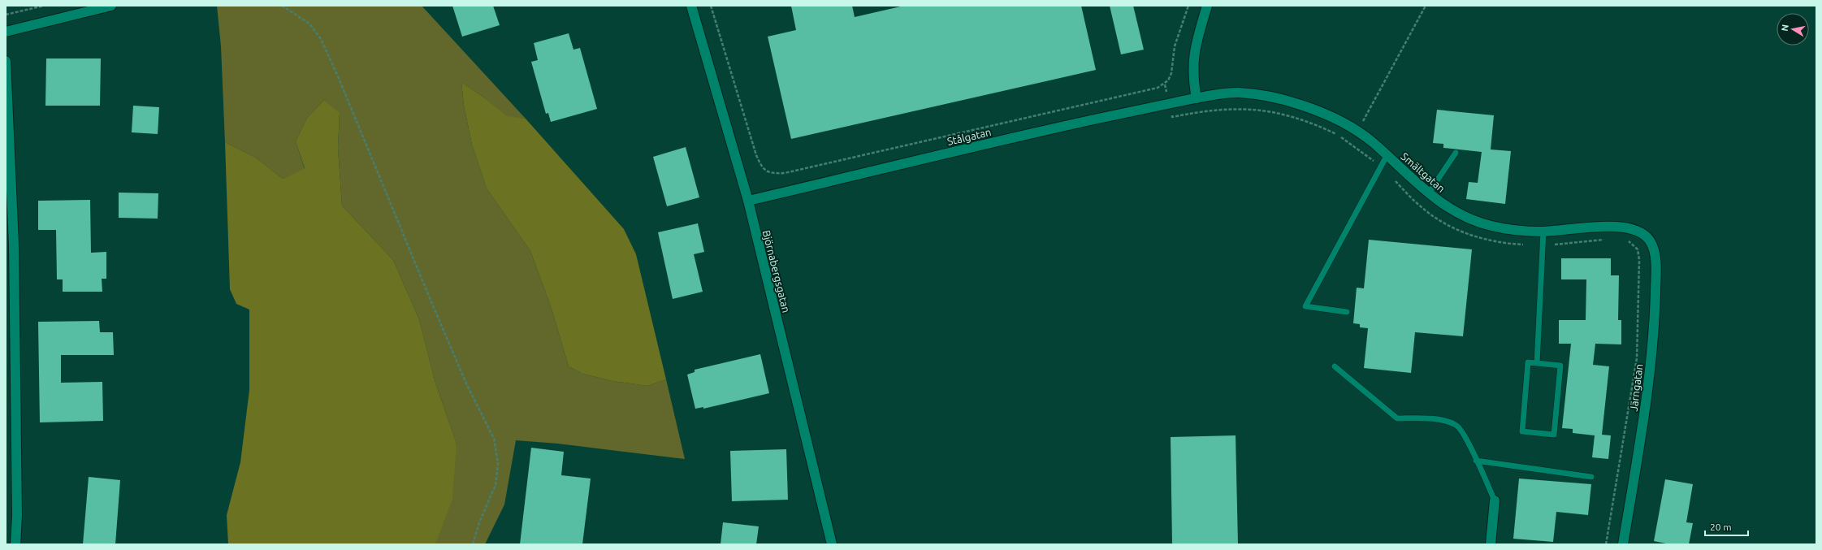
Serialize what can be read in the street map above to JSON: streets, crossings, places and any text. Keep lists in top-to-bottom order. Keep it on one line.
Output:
{"streets":{"street":["Stålgatan","Smältgatan","Björnabergsgatan","Järngatan"]},"crossings":[["Stålgatan","Smältgatan"],["Stålgatan","Björnabergsgatan"],["Smältgatan","Järngatan"]],"scale_bar":"20 m","north":"left"}
